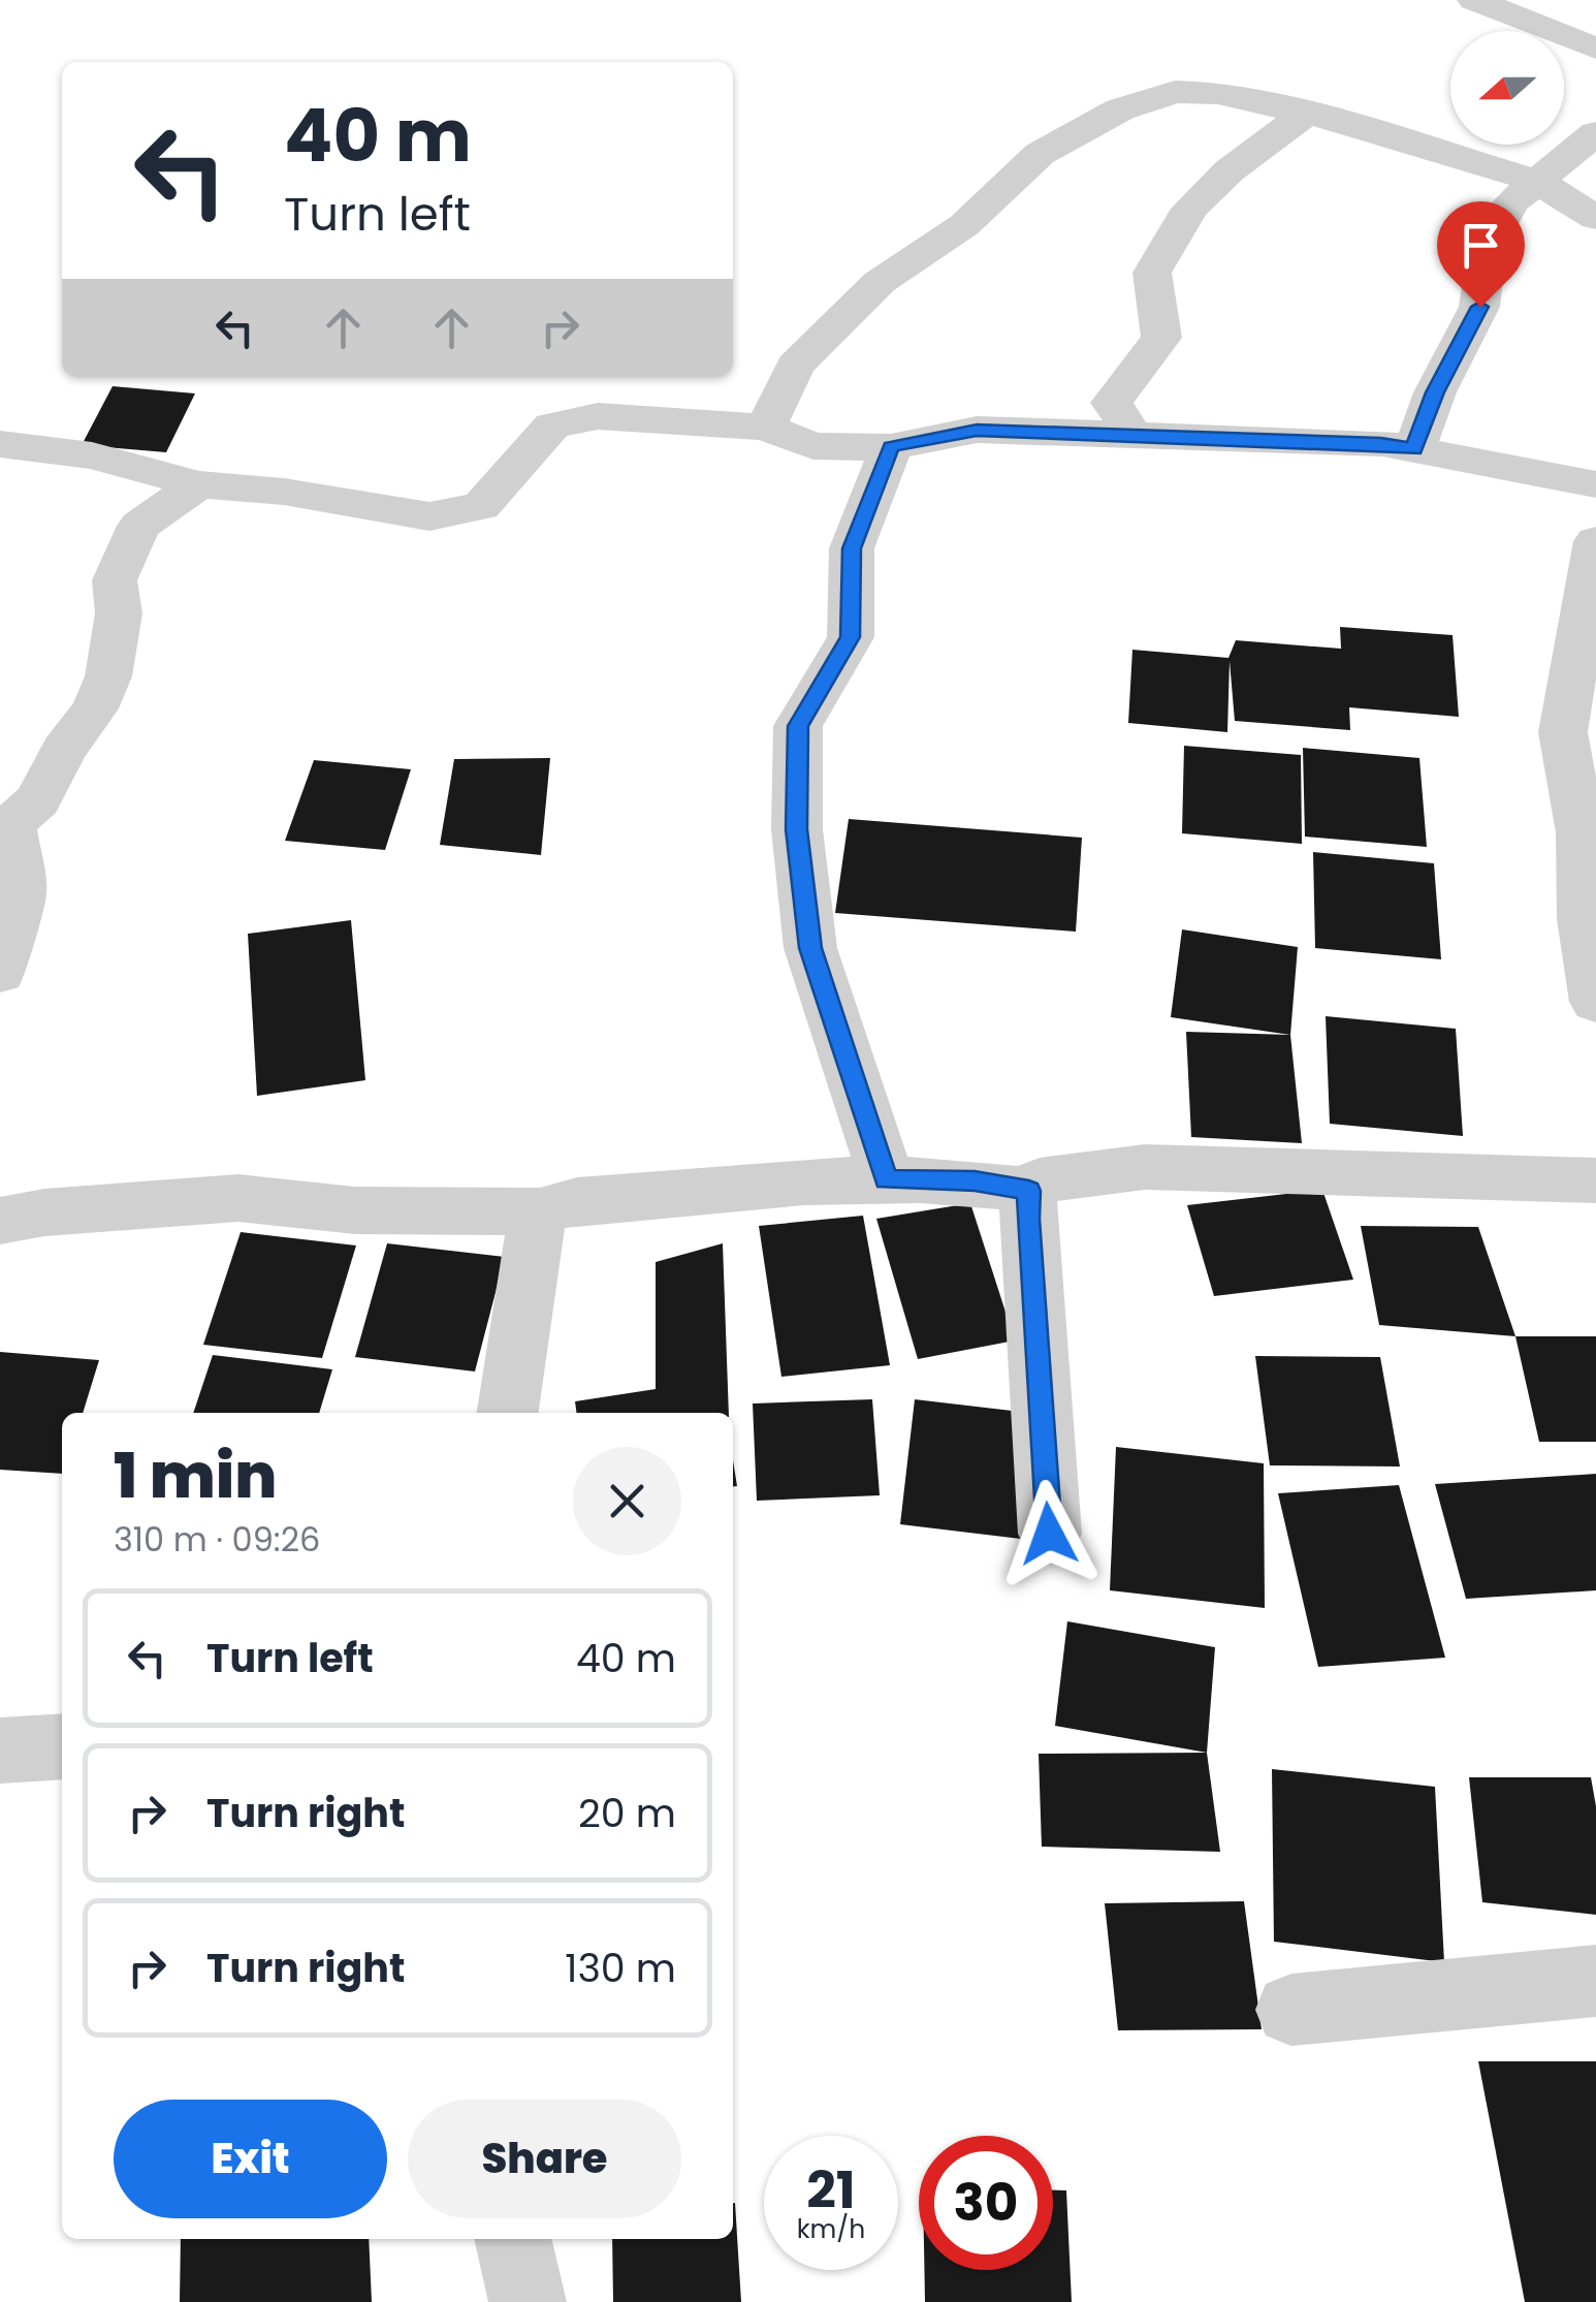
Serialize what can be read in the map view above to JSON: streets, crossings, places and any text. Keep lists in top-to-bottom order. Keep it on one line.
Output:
{"north":"left","page":{"turn":["40 m","Turn left"],"heading":["1 min","310 m · 09:26"],"list":[{"name":"Turn left","value":"40 m"},{"name":"Turn right","value":"20 m"},{"name":"Turn right","value":"130 m"}],"buttons":["Exit","Share"],"speed":"21 km/h","limit":"30"}}
